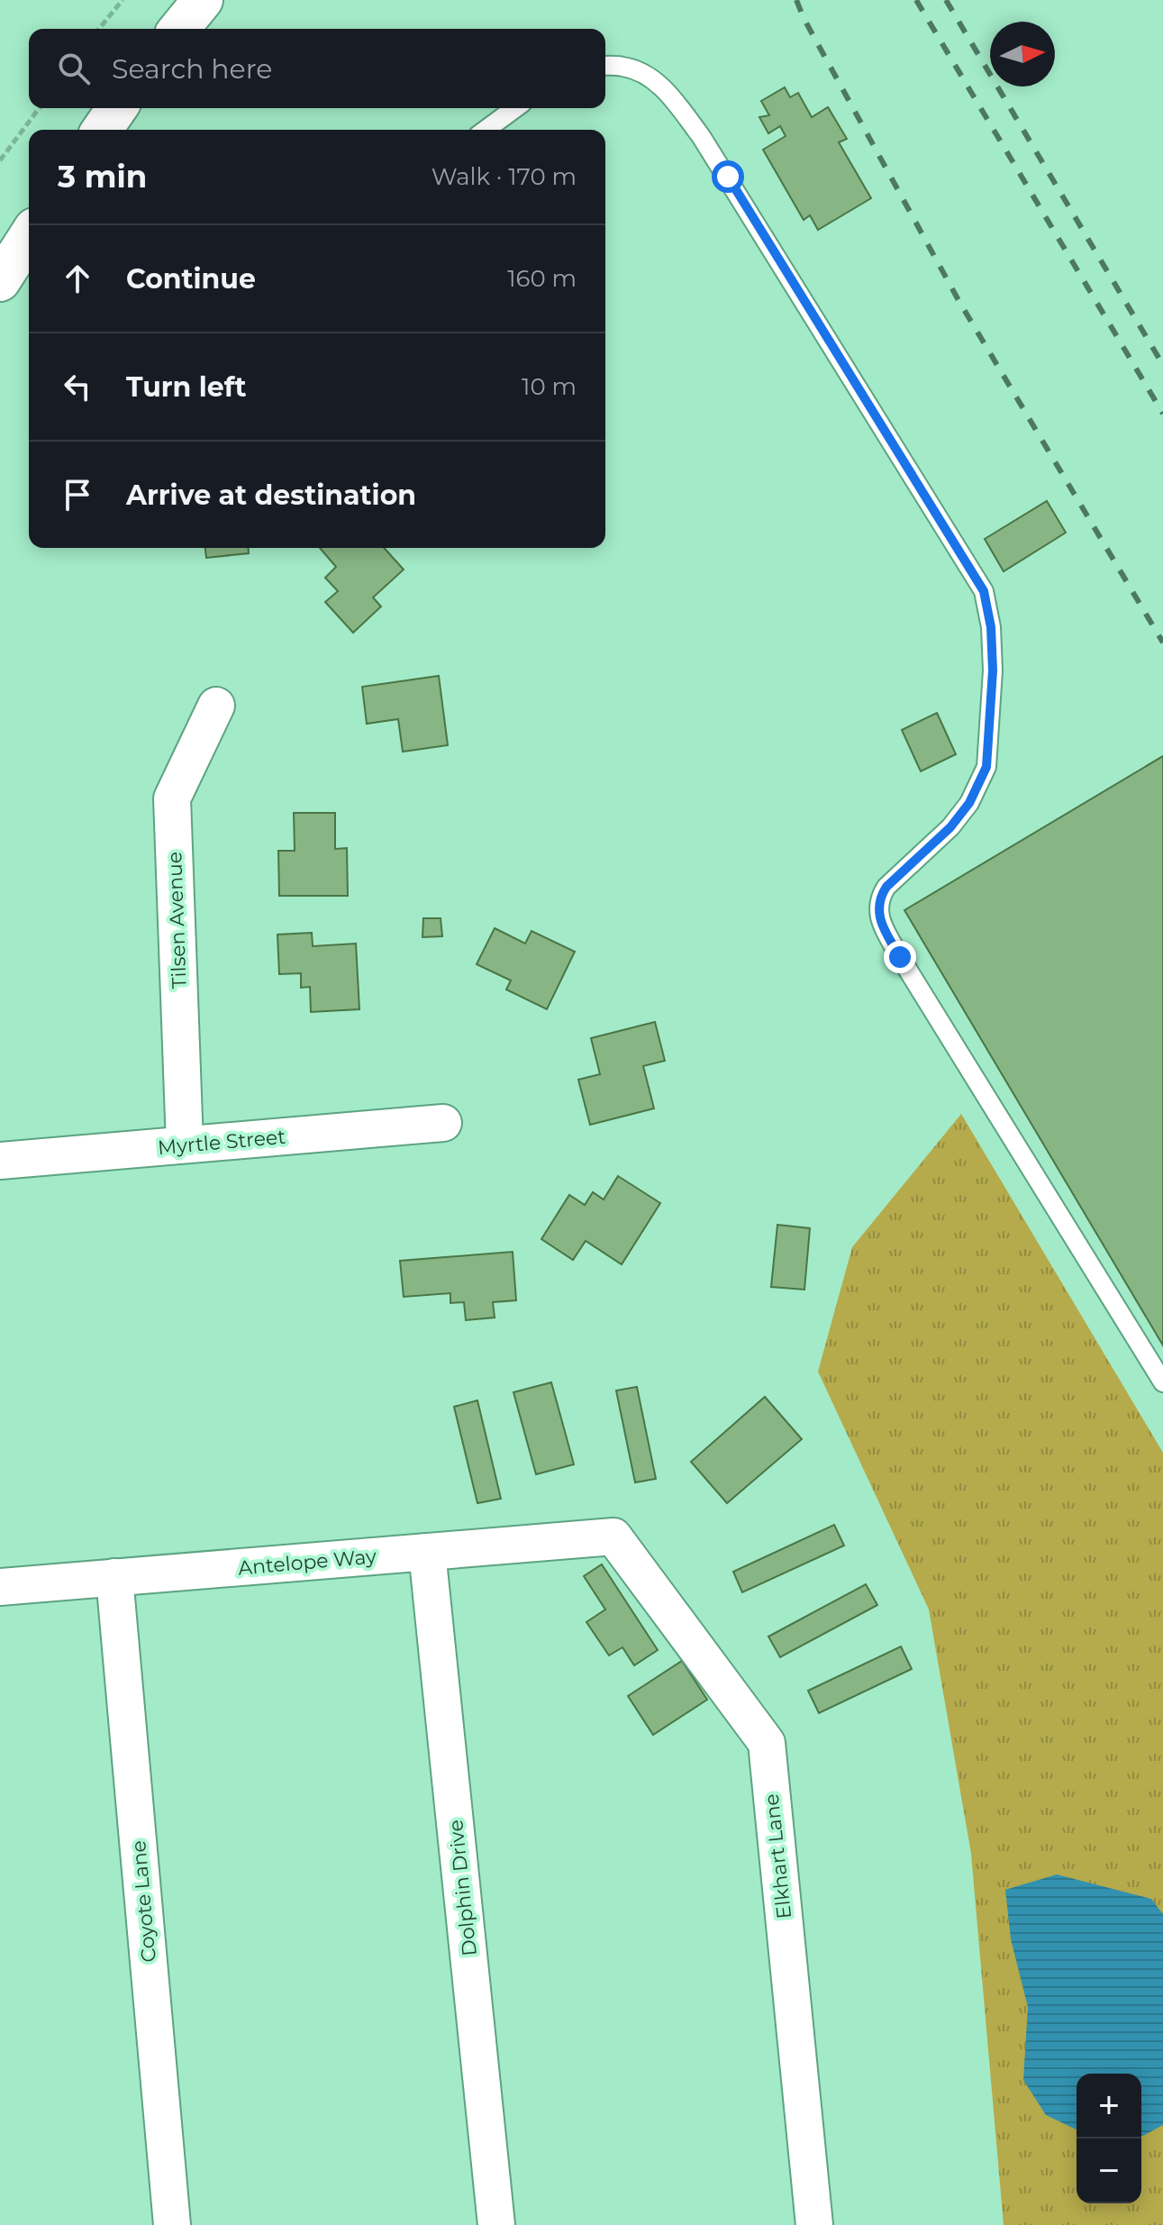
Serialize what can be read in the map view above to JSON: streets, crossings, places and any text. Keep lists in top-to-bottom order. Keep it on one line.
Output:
{"streets":{"street":["Tilsen Avenue","Myrtle Street","Antelope Way","Elkhart Lane","Dolphin Drive","Coyote Lane"]},"crossings":[["Tilsen Avenue","Myrtle Street"],["Antelope Way","Elkhart Lane"],["Antelope Way","Dolphin Drive"],["Antelope Way","Coyote Lane"]],"north":"right","page":{"search":"Search here","heading":["3 min","Walk · 170 m"],"list":[["Continue","160 m"],["Turn left","10 m"],"Arrive at destination"],"map_buttons":["+","−"]}}
